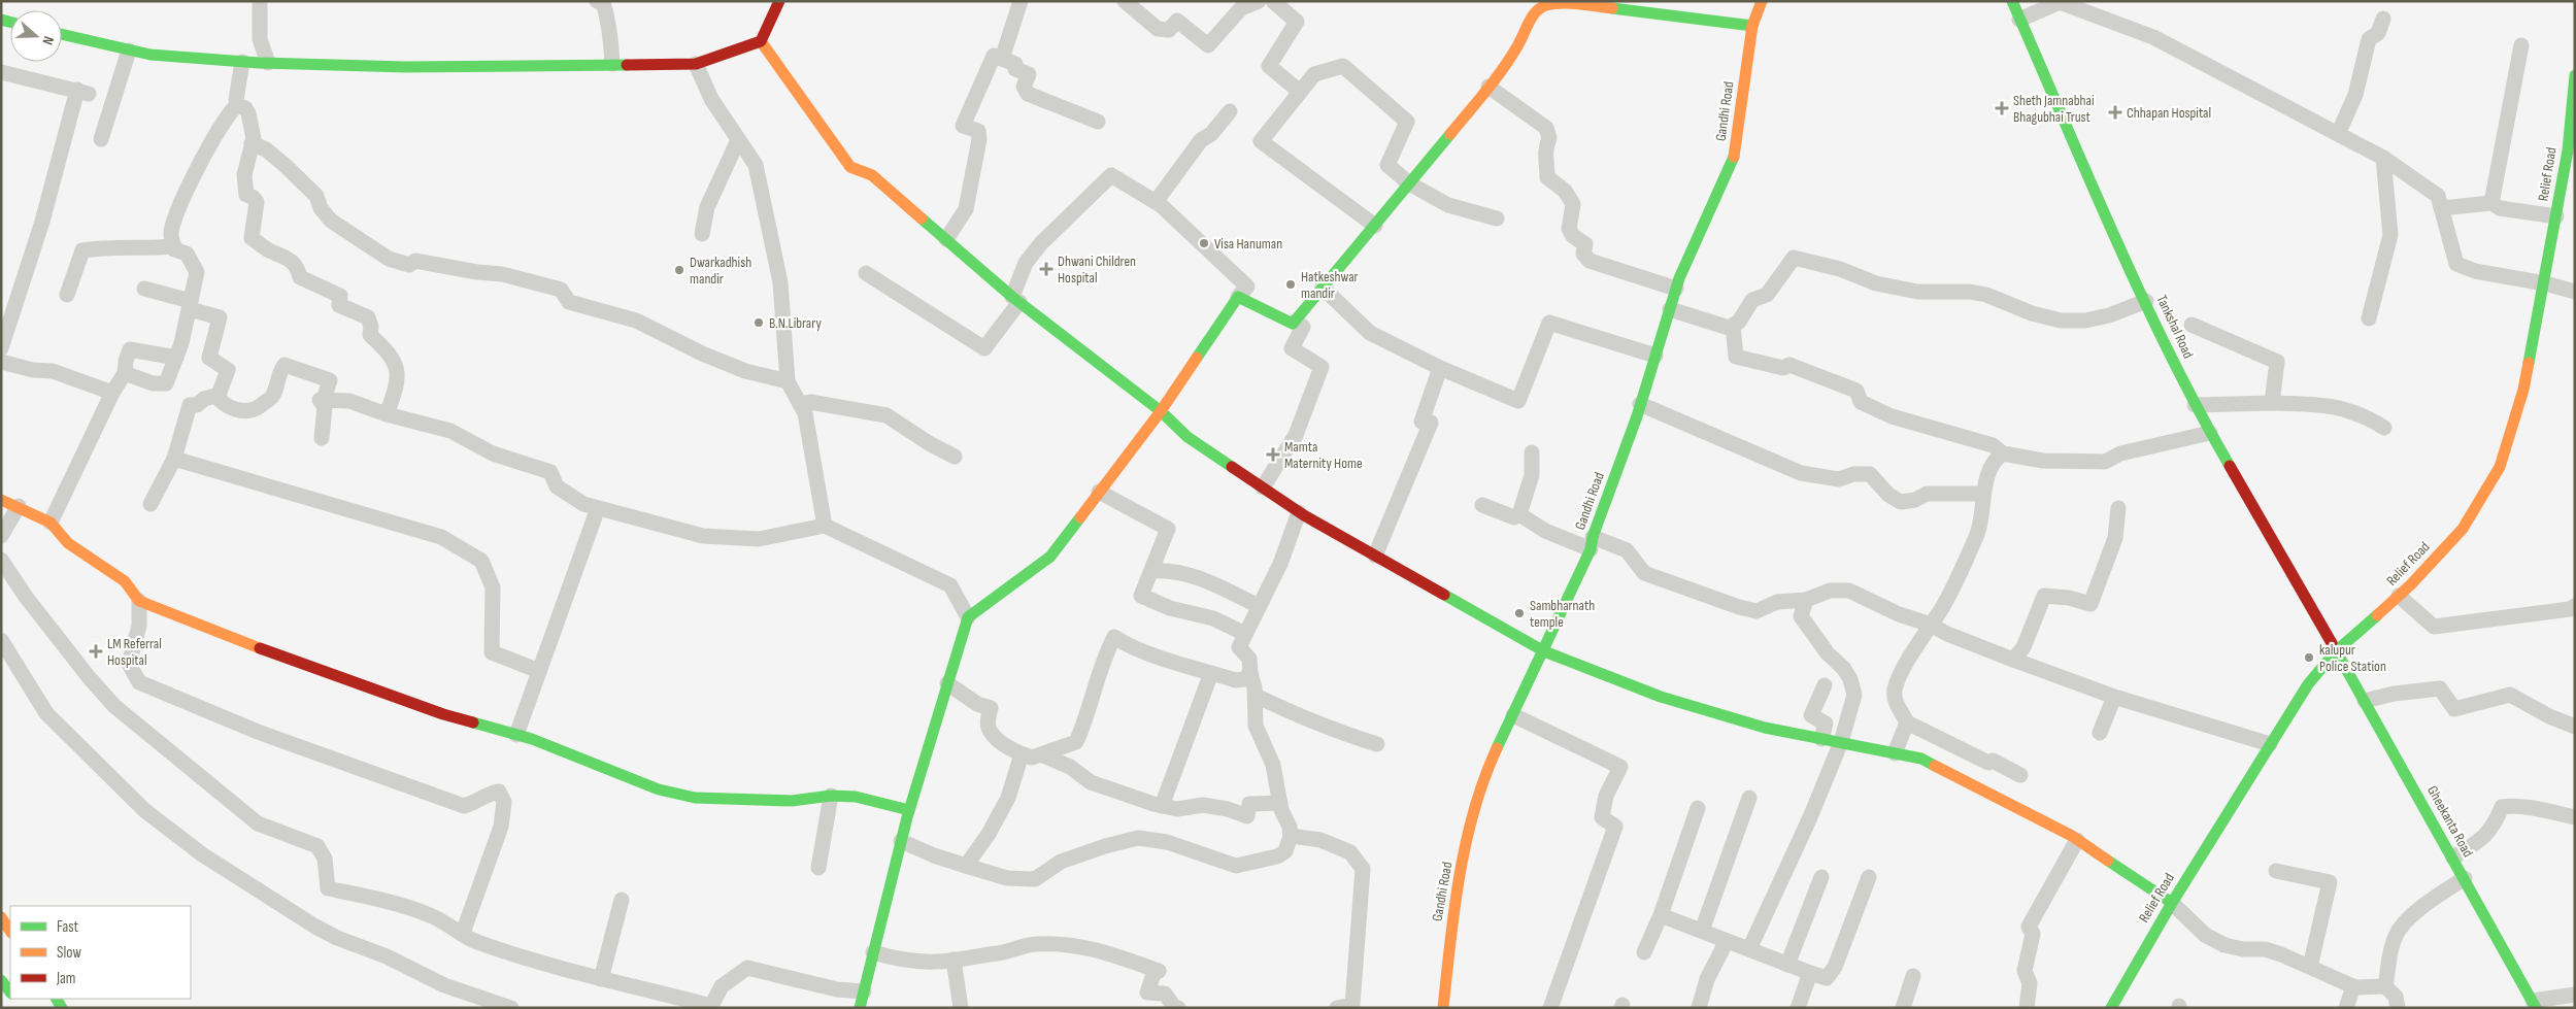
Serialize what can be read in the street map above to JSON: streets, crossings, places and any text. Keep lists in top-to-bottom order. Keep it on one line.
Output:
{"streets":{"street":["Gandhi Road","Relief Road","Tankshal Road","Gheekanta Road"]},"crossings":[["Relief Road","Tankshal Road"],["Relief Road","Gheekanta Road"],["Tankshal Road","Gheekanta Road"]],"places":{"health":["Sheth Jamnabhai Bhagubhai Trust","Chhapan Hospital","Dhwani Children Hospital","Mamta Maternity Home","LM Referral Hospital"],"other":["Visa Hanuman","Dwarkadhish mandir","Hatkeshwar mandir","B.N.Library","Sambharnath temple","kalupur Police Station"]},"legend":["Fast","Slow","Jam"],"north":"right"}
